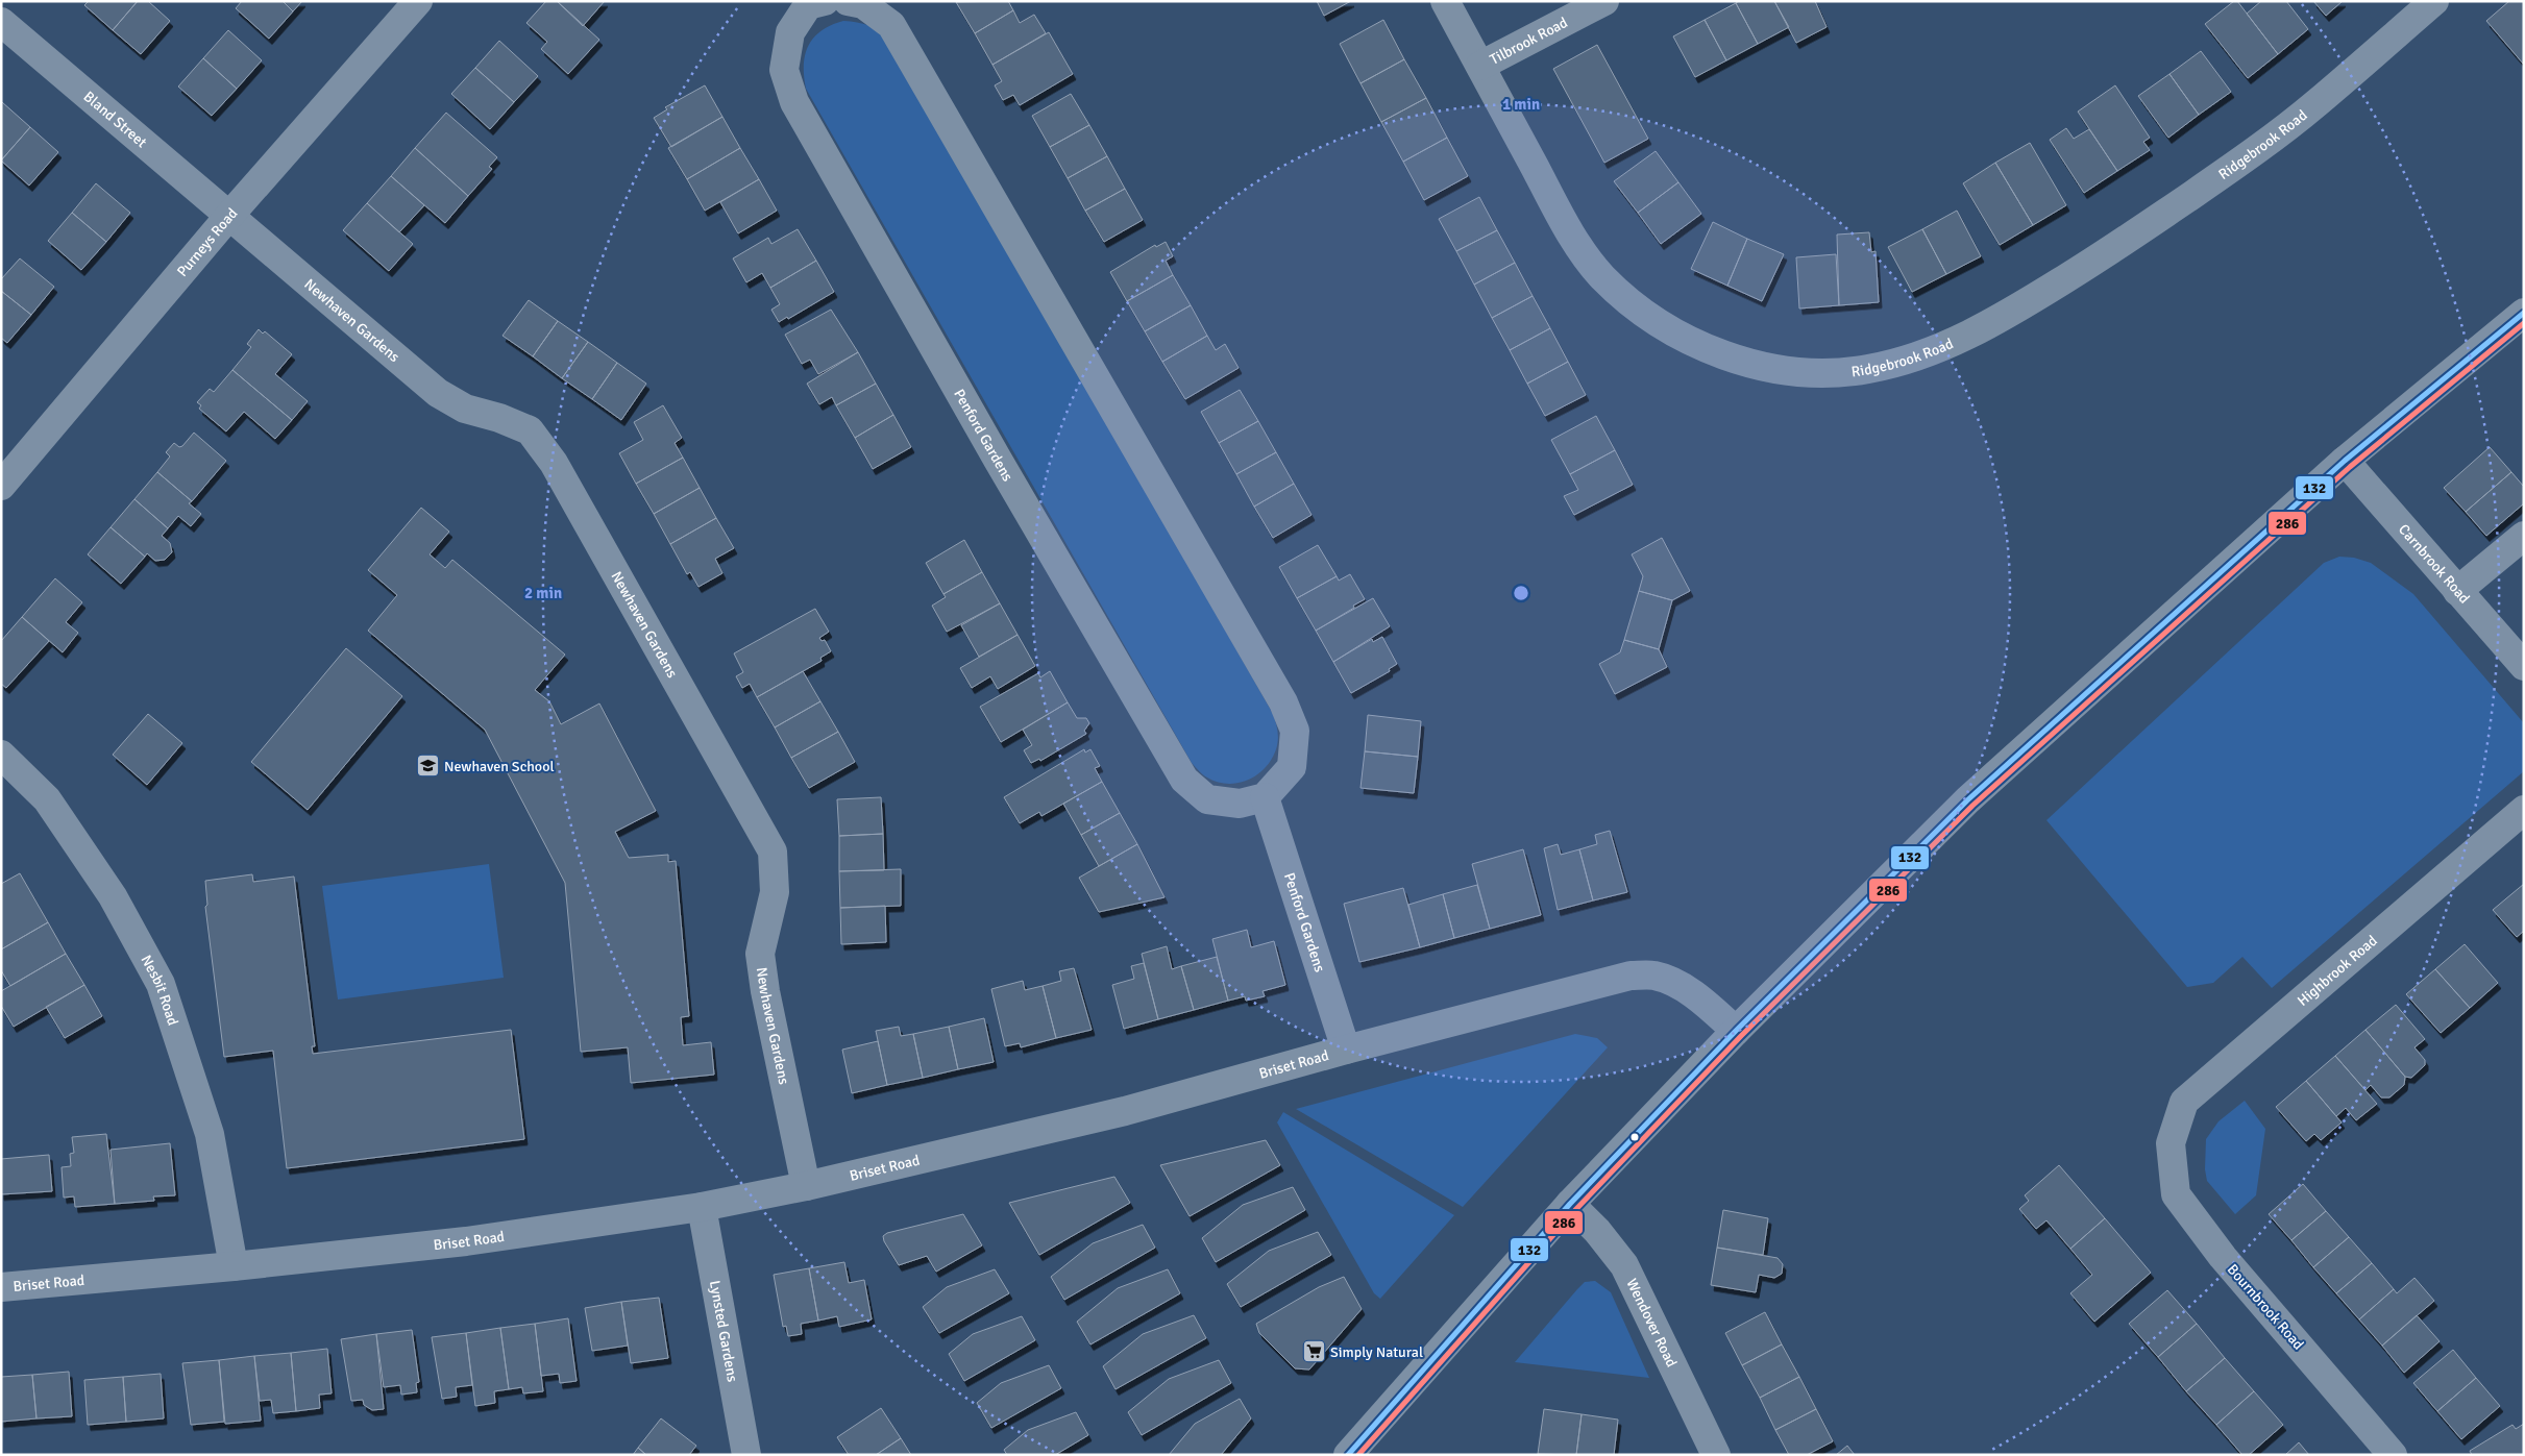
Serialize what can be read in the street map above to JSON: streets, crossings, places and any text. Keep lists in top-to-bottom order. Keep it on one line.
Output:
{"streets":{"street":["Tilbrook Road","Bland Street","Ridgebrook Road","Purneys Road","Newhaven Gardens","Penford Gardens","Carnbrook Road","Highbrook Road","Nesbit Road","Briset Road","Bournbrook Road","Wendover Road","Lynsted Gardens"]},"crossings":[["Tilbrook Road","Ridgebrook Road"],["Bland Street","Purneys Road"],["Bland Street","Newhaven Gardens"],["Purneys Road","Newhaven Gardens"],["Newhaven Gardens","Briset Road"],["Penford Gardens","Briset Road"],["Highbrook Road","Bournbrook Road"],["Nesbit Road","Briset Road"],["Briset Road","Lynsted Gardens"]],"places":{"school or university":["Newhaven School"],"supermarket":["Simply Natural"]},"lines":["transit line 132","transit line 286"],"rings":["1 min","2 min"]}
